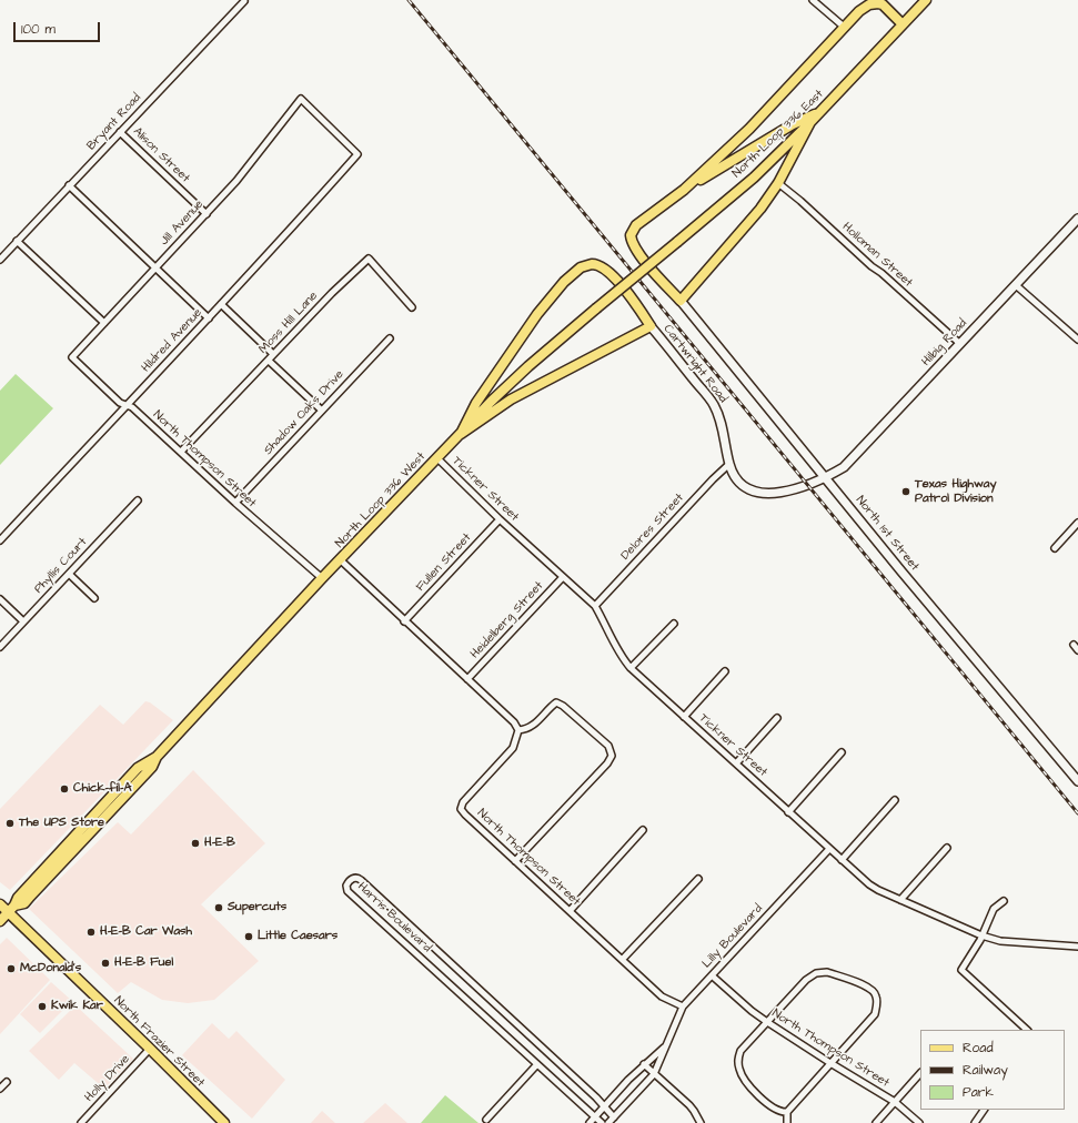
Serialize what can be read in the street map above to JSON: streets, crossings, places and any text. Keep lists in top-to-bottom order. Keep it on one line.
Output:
{"streets":{"main road":["North Loop 336 East","North Loop 336 West","North Frazier Street"],"street":["Bryant Road","Alison Street","Jill Avenue","Holloman Street","Moss Hill Lane","Hildred Avenue","Hilbig Road","Cartwright Road","Shadow Oaks Drive","North Thompson Street","Tickner Street","Delores Street","North 1st Street","Fullen Street","Phyllis Court","Heidelberg Street","Harris Boulevard","Lilly Boulevard","Holly Drive"]},"crossings":[["Bryant Road","Alison Street"],["North Loop 336 East","North Loop 336 West"],["Alison Street","Jill Avenue"],["Jill Avenue","Hildred Avenue"],["Jill Avenue","North Thompson Street"],["Holloman Street","Hilbig Road"],["Moss Hill Lane","North Thompson Street"],["Hildred Avenue","North Thompson Street"],["Hilbig Road","Cartwright Road"],["Hilbig Road","North 1st Street"],["Cartwright Road","Delores Street"],["Cartwright Road","North 1st Street"],["Shadow Oaks Drive","North Thompson Street"],["North Thompson Street","North Loop 336 West"],["North Thompson Street","Lilly Boulevard"],["Tickner Street","North Loop 336 West"],["Tickner Street","Delores Street"],["Tickner Street","Fullen Street"],["Tickner Street","Heidelberg Street"],["Tickner Street","Lilly Boulevard"],["North Loop 336 West","North Frazier Street"],["Harris Boulevard","Lilly Boulevard"],["North Frazier Street","Holly Drive"]],"places":["Texas Highway Patrol Division","Chick-fil-A","The UPS Store","H-E-B","Supercuts","H-E-B Car Wash","Little Caesars","H-E-B Fuel","McDonald's","Kwik Kar"],"legend":["Road","Railway","Park"],"scale_bar":"100 m"}
